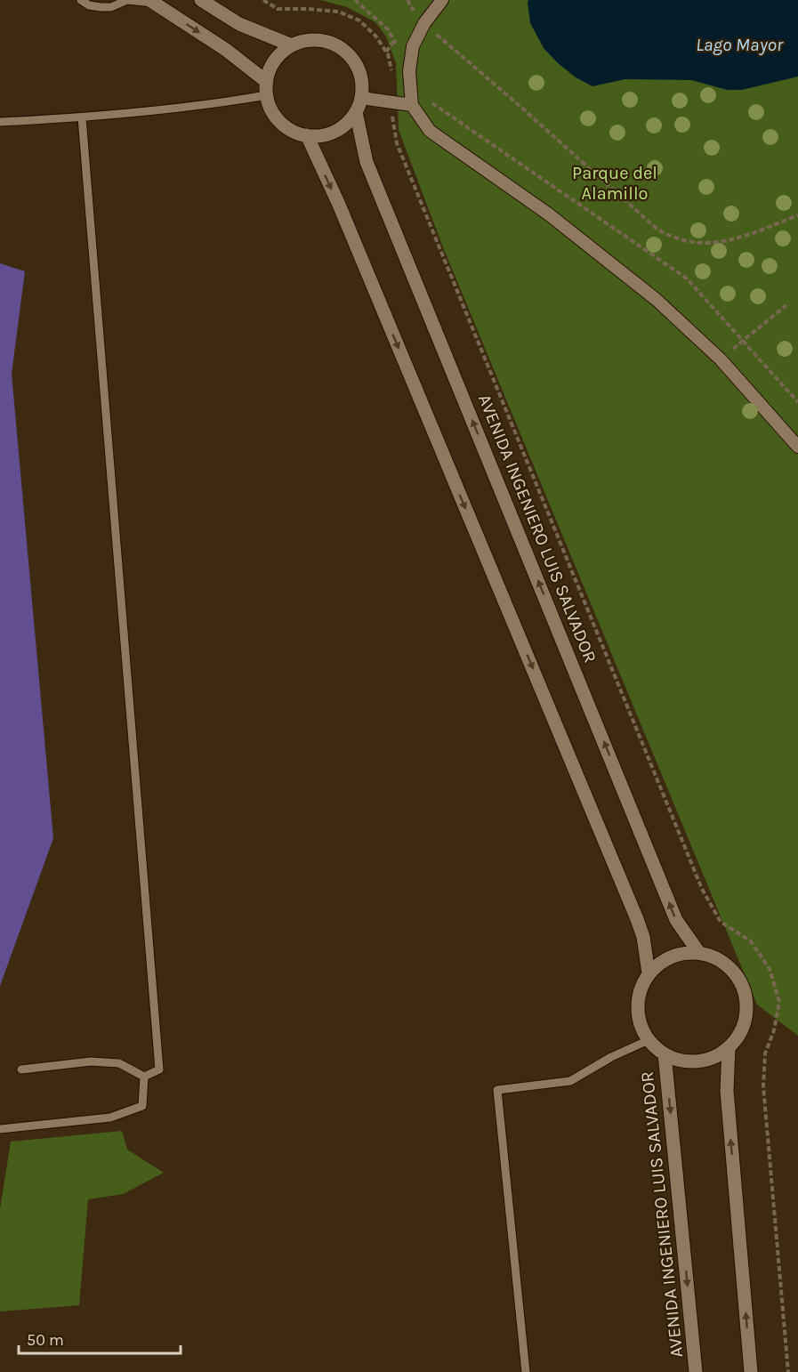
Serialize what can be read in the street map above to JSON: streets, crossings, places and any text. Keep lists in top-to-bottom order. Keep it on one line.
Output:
{"streets":{"street":["AVENIDA INGENIERO LUIS SALVADOR"]},"water":["Lago Mayor"],"parks":["Parque del Alamillo"],"scale_bar":"50 m"}
